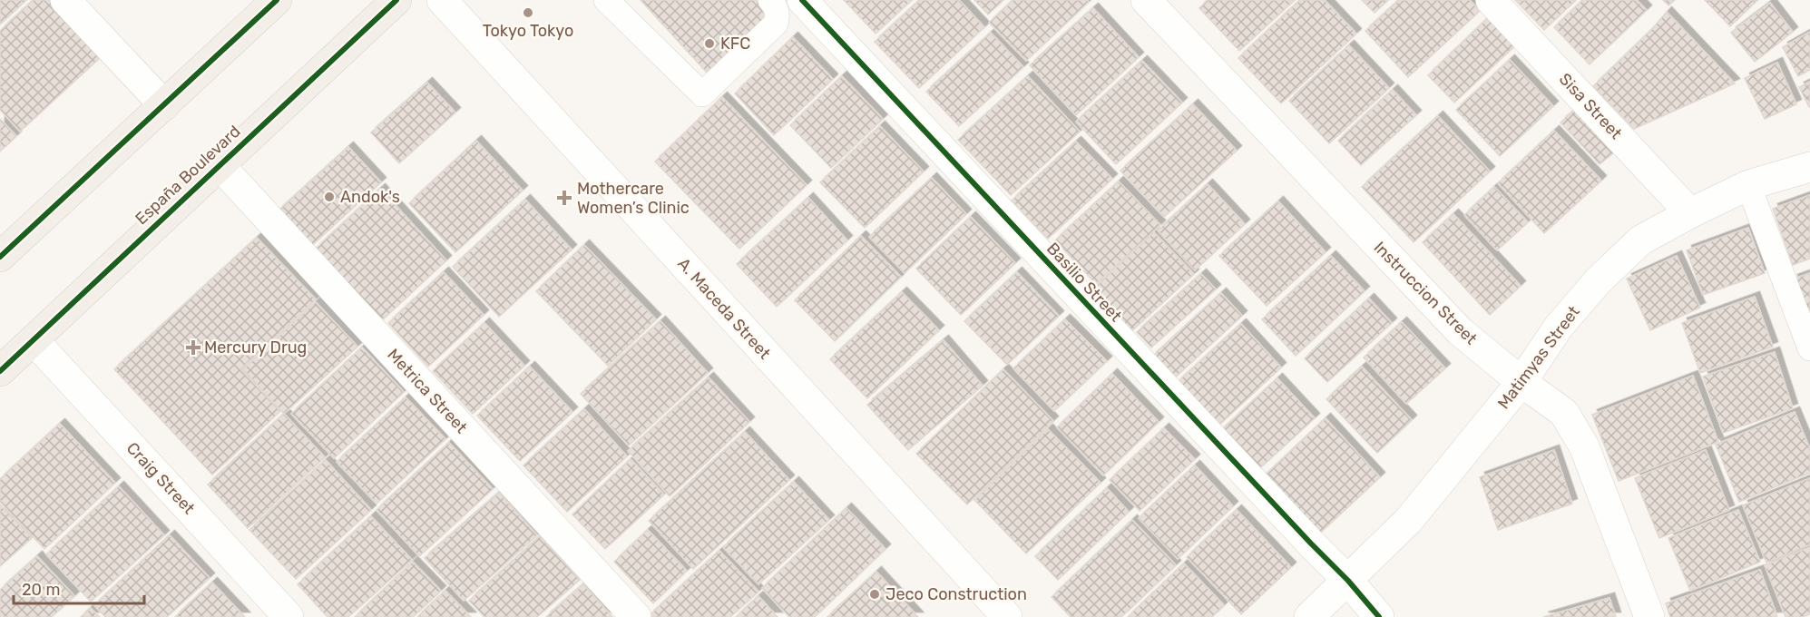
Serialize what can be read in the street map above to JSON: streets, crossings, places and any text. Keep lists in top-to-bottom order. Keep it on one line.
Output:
{"streets":{"main road":["España Boulevard"],"street":["Sisa Street","Basilio Street","Instruccion Street","A. Maceda Street","Matimyas Street","Metrica Street","Craig Street"]},"crossings":[["Sisa Street","Matimyas Street"],["España Boulevard","Metrica Street"],["España Boulevard","Craig Street"],["Basilio Street","Matimyas Street"],["Instruccion Street","Matimyas Street"]],"places":{"other":["Tokyo Tokyo","KFC","Andok's","Jeco Construction"],"health":["Mothercare Women’s Clinic","Mercury Drug"]},"scale_bar":"20 m"}
